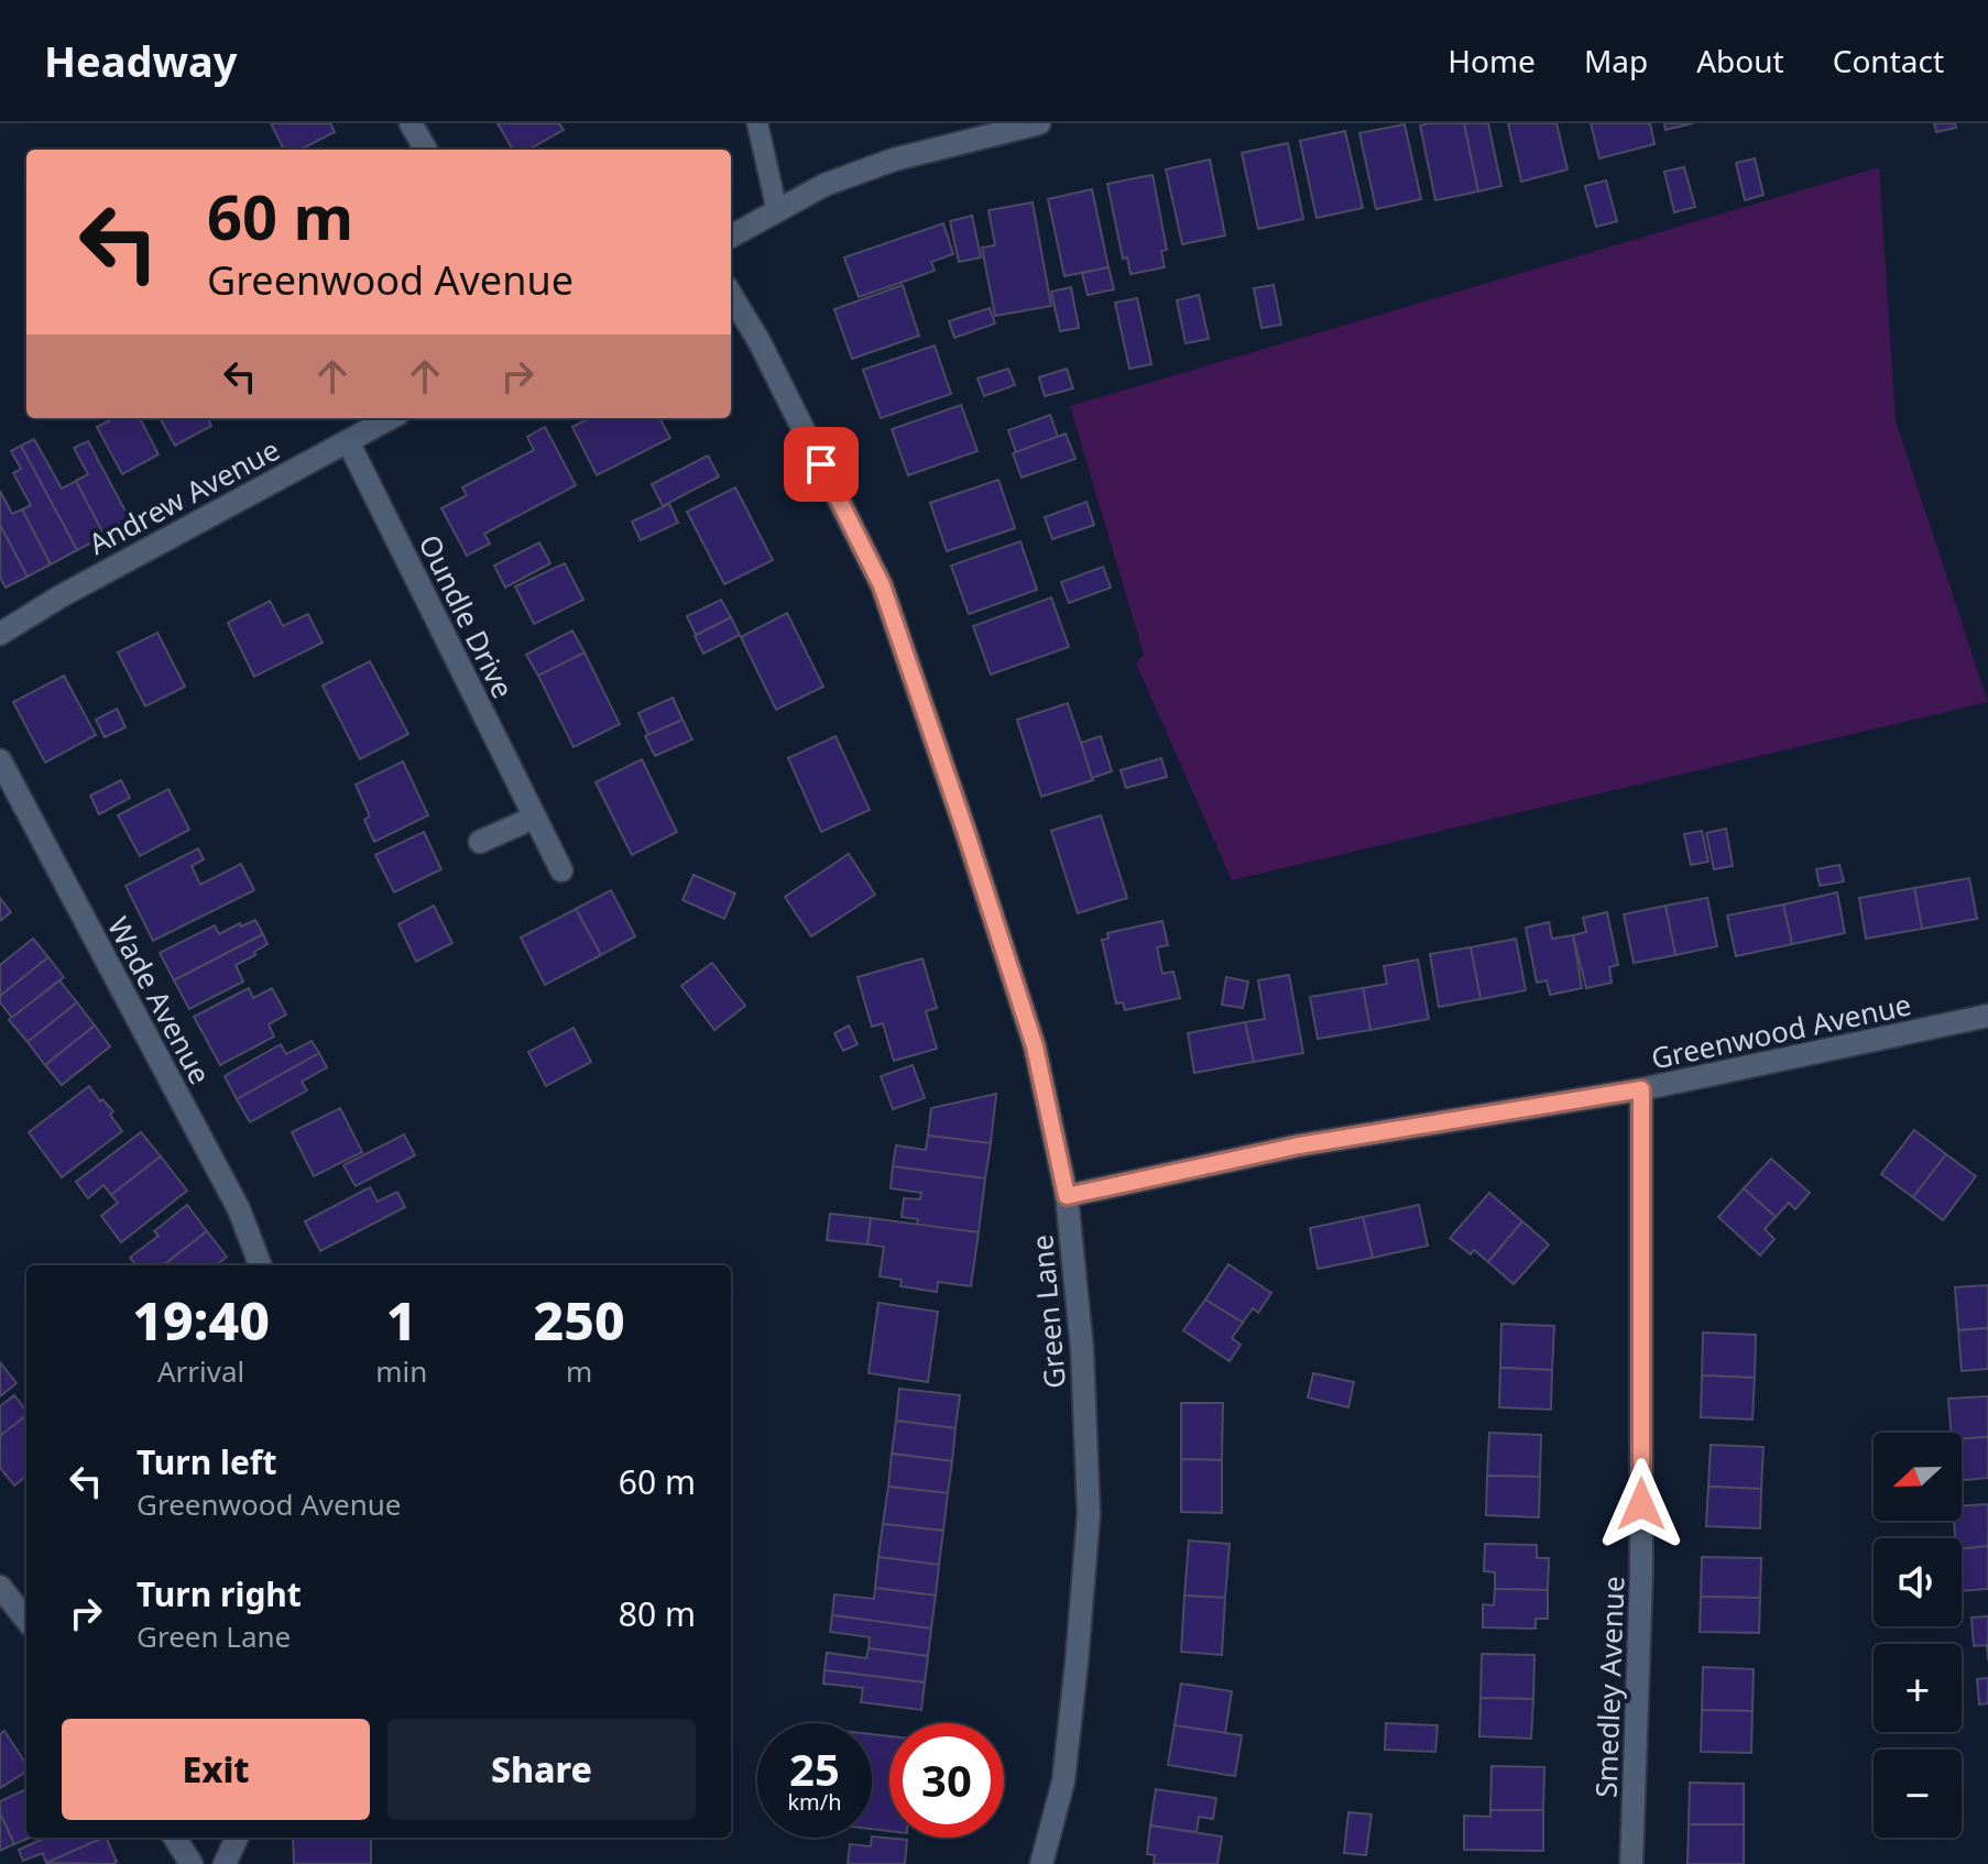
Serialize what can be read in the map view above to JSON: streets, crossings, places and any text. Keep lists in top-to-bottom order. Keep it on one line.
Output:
{"streets":{"street":["Andrew Avenue","Oundle Drive","Wade Avenue","Greenwood Avenue","Green Lane","Smedley Avenue"]},"crossings":[["Andrew Avenue","Oundle Drive"],["Greenwood Avenue","Green Lane"],["Greenwood Avenue","Smedley Avenue"]],"north":"left","page":{"header":"Headway","nav":["Home","Map","About","Contact"],"turn":["60 m","Greenwood Avenue"],"eta":["19:40","Arrival","1","min","250","m"],"list":[{"name":"Turn left","note":"Greenwood Avenue","value":"60 m"},{"name":"Turn right","note":"Green Lane","value":"80 m"}],"map_buttons":["+","−"],"buttons":["Exit","Share"],"speed":"25 km/h","limit":"30"}}
